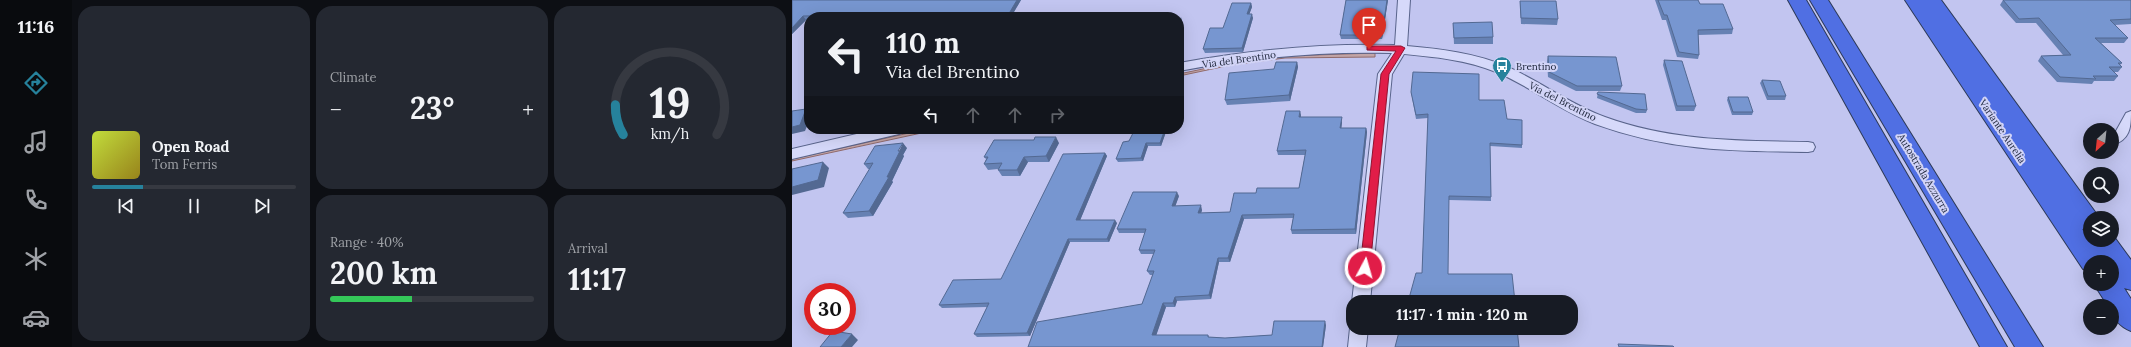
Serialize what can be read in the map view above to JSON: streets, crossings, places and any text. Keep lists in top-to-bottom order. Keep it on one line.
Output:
{"streets":{"highway":["Variante Aurelia","Autostrada Azzurra"],"street":["Via del Brentino"]},"places":{"bus stop":["Brentino"]},"north":"bottom left","page":{"tabs":"11:16","tile":["Climate",["Range · 40%","200 km"],["Arrival","11:17"]],"turn":["110 m","Via del Brentino"],"heat":["−","23°","+"],"map_buttons":["+","−"],"song":["Open Road","Tom Ferris"],"limit":"30","trip":"11:17 · 1 min · 120 m","gauge":["19","km/h"]}}
